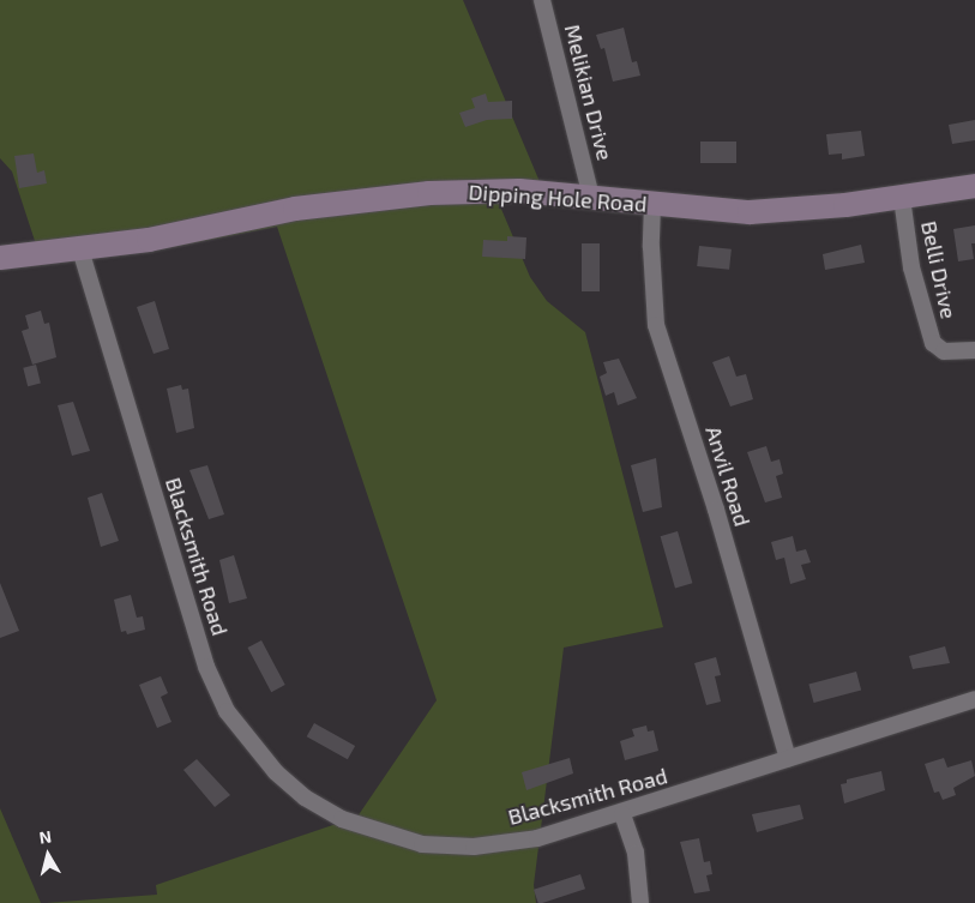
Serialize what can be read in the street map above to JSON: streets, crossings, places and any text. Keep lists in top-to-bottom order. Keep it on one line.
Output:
{"streets":{"main road":["Dipping Hole Road"],"street":["Melikian Drive","Belli Drive","Anvil Road","Blacksmith Road"]},"crossings":[["Melikian Drive","Dipping Hole Road"],["Dipping Hole Road","Belli Drive"],["Dipping Hole Road","Anvil Road"],["Dipping Hole Road","Blacksmith Road"],["Anvil Road","Blacksmith Road"]],"north":"top"}
